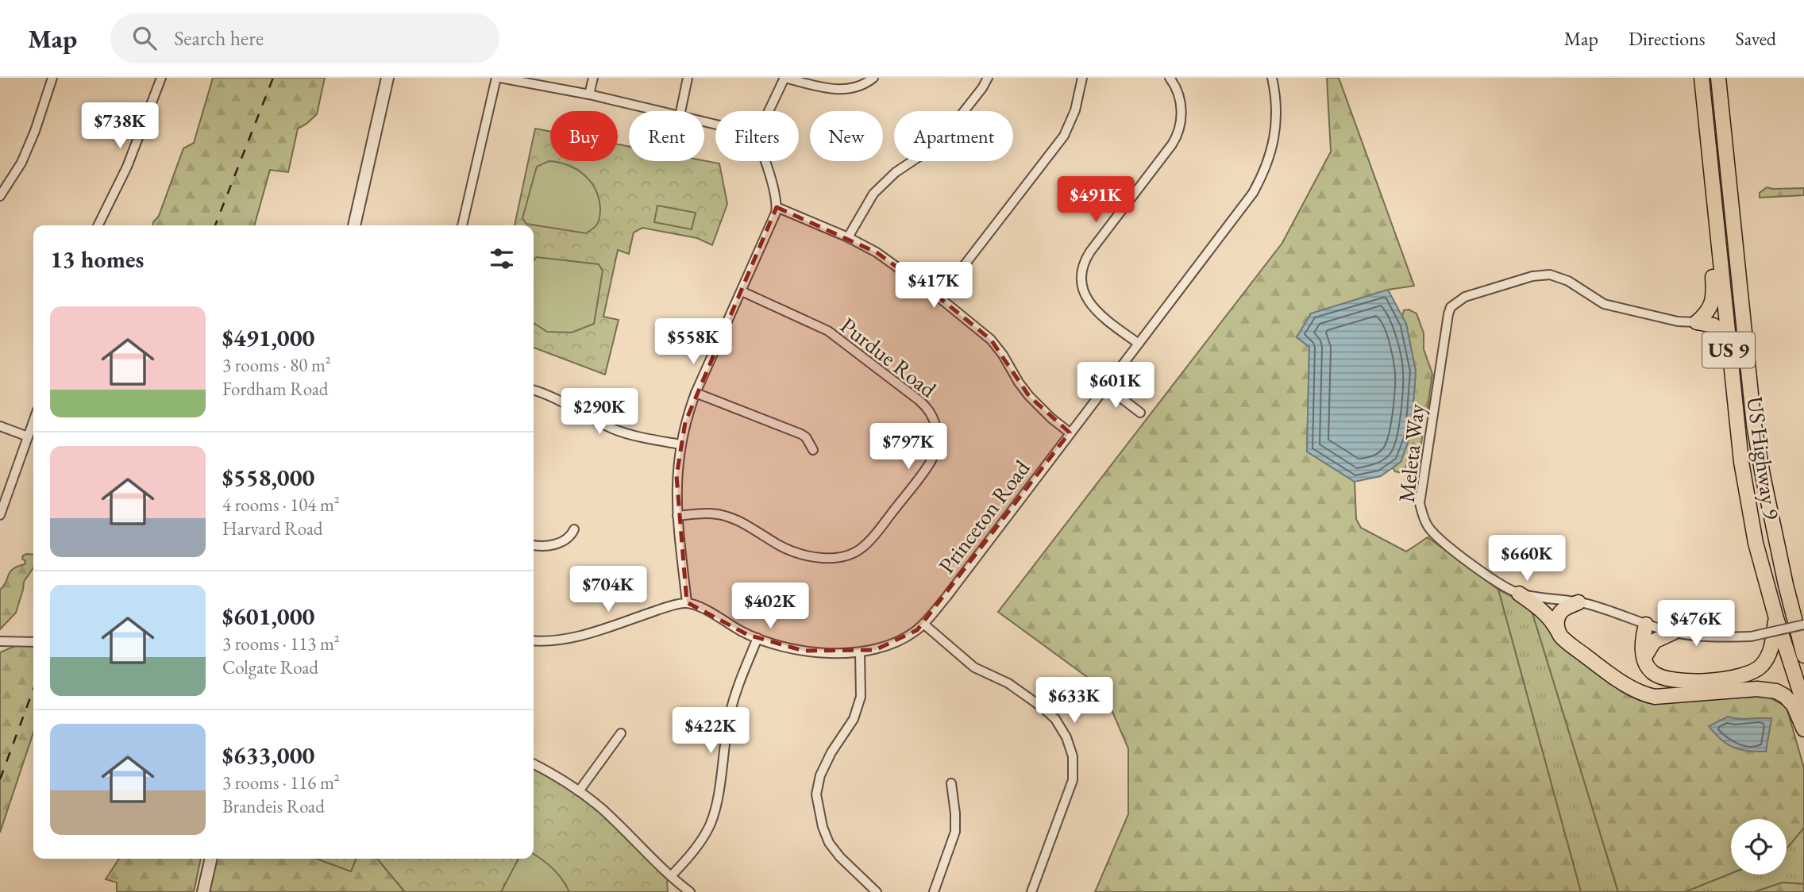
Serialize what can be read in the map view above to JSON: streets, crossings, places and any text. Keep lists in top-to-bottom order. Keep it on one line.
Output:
{"streets":{"highway":["US 9","US Highway 9"],"street":["Purdue Road","Meleta Way","Princeton Road"]},"page":{"header":"Map","search":"Search here","nav":["Map","Directions","Saved"],"price":["$738K","$491K","$417K","$558K","$601K","$290K","$797K","$660K","$704K","$402K","$476K","$633K","$422K"],"chip":["Buy","Rent","Filters","New","Apartment"],"heading":"13 homes","list":[{"name":"$491,000","note":"3 rooms · 80 m² · Fordham Road"},{"name":"$558,000","note":"4 rooms · 104 m² · Harvard Road"},{"name":"$601,000","note":"3 rooms · 113 m² · Colgate Road"},{"name":"$633,000","note":"3 rooms · 116 m² · Brandeis Road"}]}}
